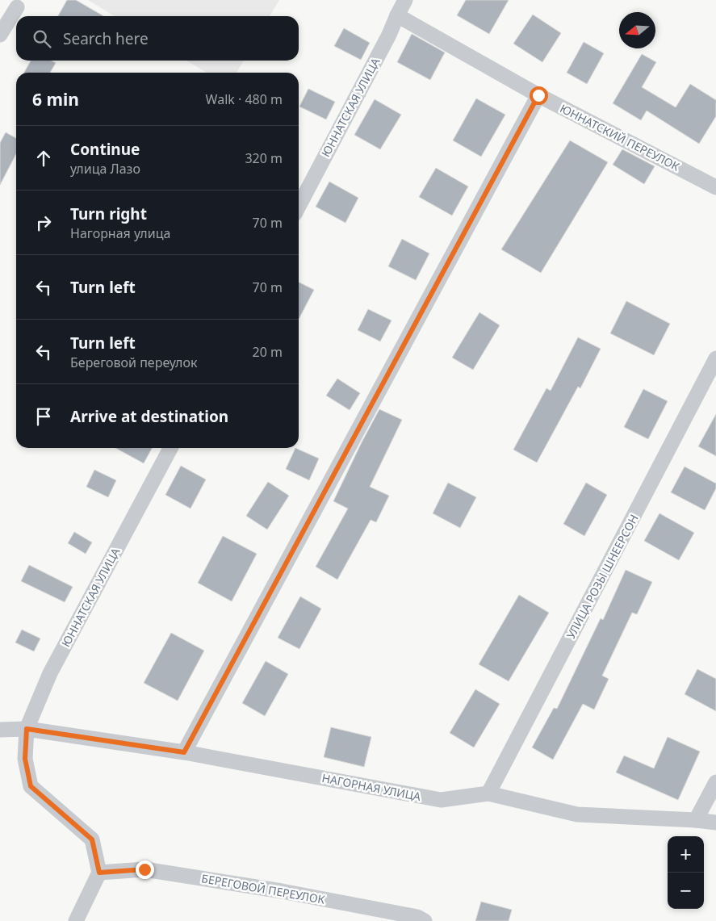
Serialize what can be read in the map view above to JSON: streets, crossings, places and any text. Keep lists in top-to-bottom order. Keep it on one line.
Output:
{"streets":{"street":["ЮННАТСКАЯ УЛИЦА","ЮННАТСКИЙ ПЕРЕУЛОК","УЛИЦА РОЗЫ ШНЕЕРСОН","НАГОРНАЯ УЛИЦА","БЕРЕГОВОЙ ПЕРЕУЛОК"]},"crossings":[["ЮННАТСКАЯ УЛИЦА","ЮННАТСКИЙ ПЕРЕУЛОК"],["ЮННАТСКАЯ УЛИЦА","НАГОРНАЯ УЛИЦА"],["ЮННАТСКАЯ УЛИЦА","БЕРЕГОВОЙ ПЕРЕУЛОК"],["УЛИЦА РОЗЫ ШНЕЕРСОН","НАГОРНАЯ УЛИЦА"]],"north":"left","page":{"search":"Search here","heading":["6 min","Walk · 480 m"],"list":[["Continue","улица Лазо","320 m"],["Turn right","Нагорная улица","70 m"],["Turn left","70 m"],["Turn left","Береговой переулок","20 m"],"Arrive at destination"],"map_buttons":["+","−"]}}
